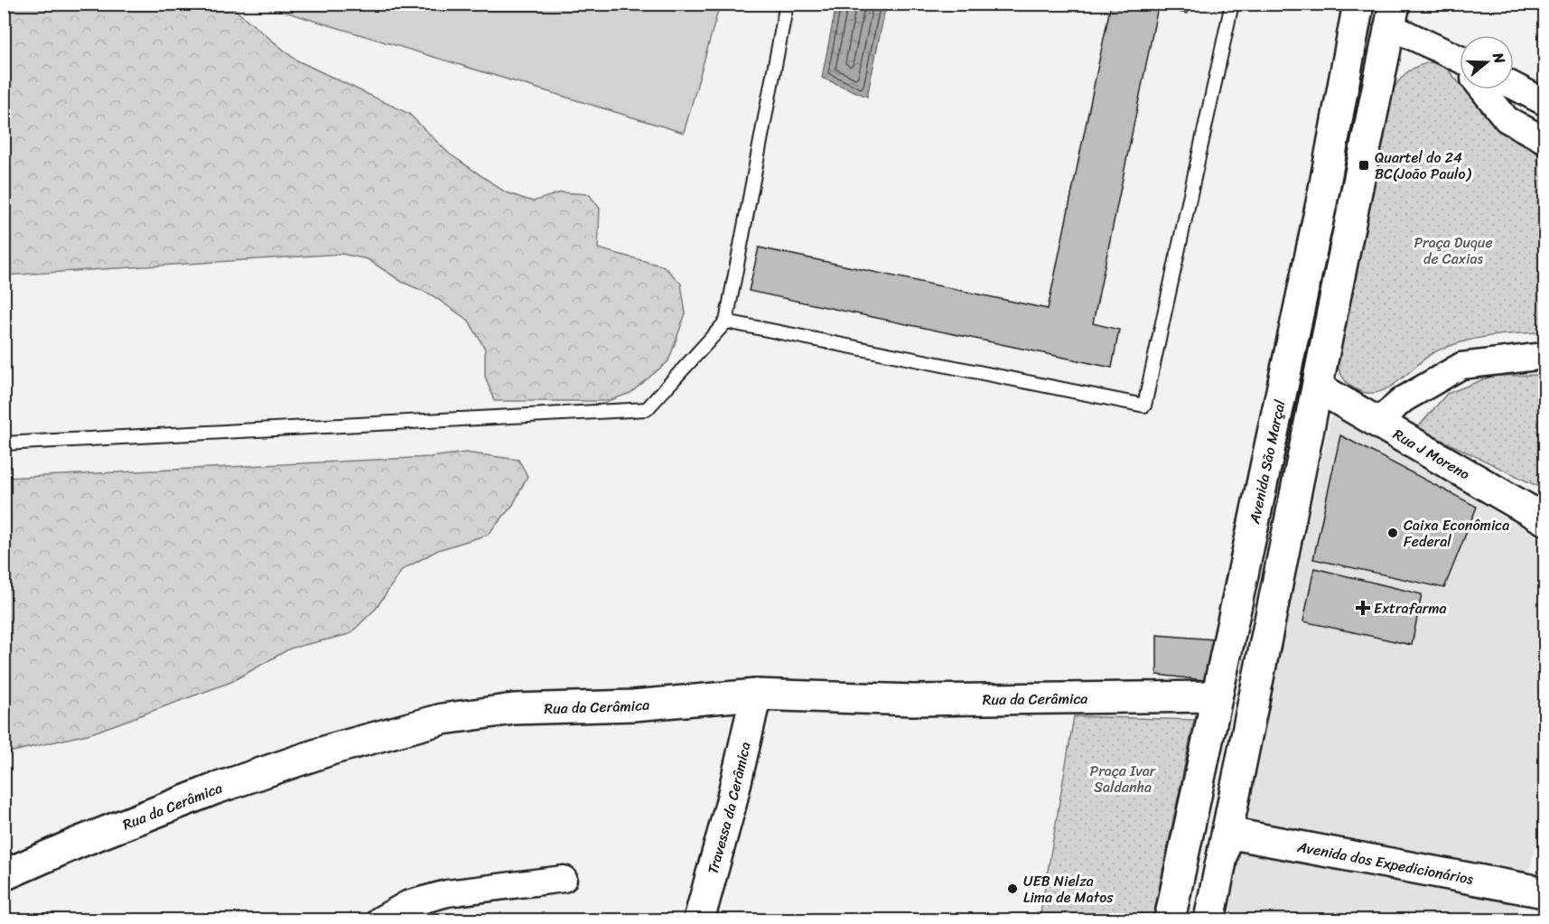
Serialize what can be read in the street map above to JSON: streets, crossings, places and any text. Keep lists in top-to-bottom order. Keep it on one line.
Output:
{"streets":{"street":["Rua J Moreno","Avenida São Marçal","Rua da Cerâmica","Travessa da Cerâmica","Avenida dos Expedicionários"]},"crossings":[["Avenida São Marçal","Rua da Cerâmica"],["Rua da Cerâmica","Travessa da Cerâmica"]],"parks":["Praça Duque de Caxias","Praça Ivar Saldanha"],"places":{"transit":["Quartel do 24 BC(João Paulo)"],"other":["Caixa Econômica Federal","UEB Nielza Lima de Matos"],"health":["Extrafarma"]},"north":"right"}
